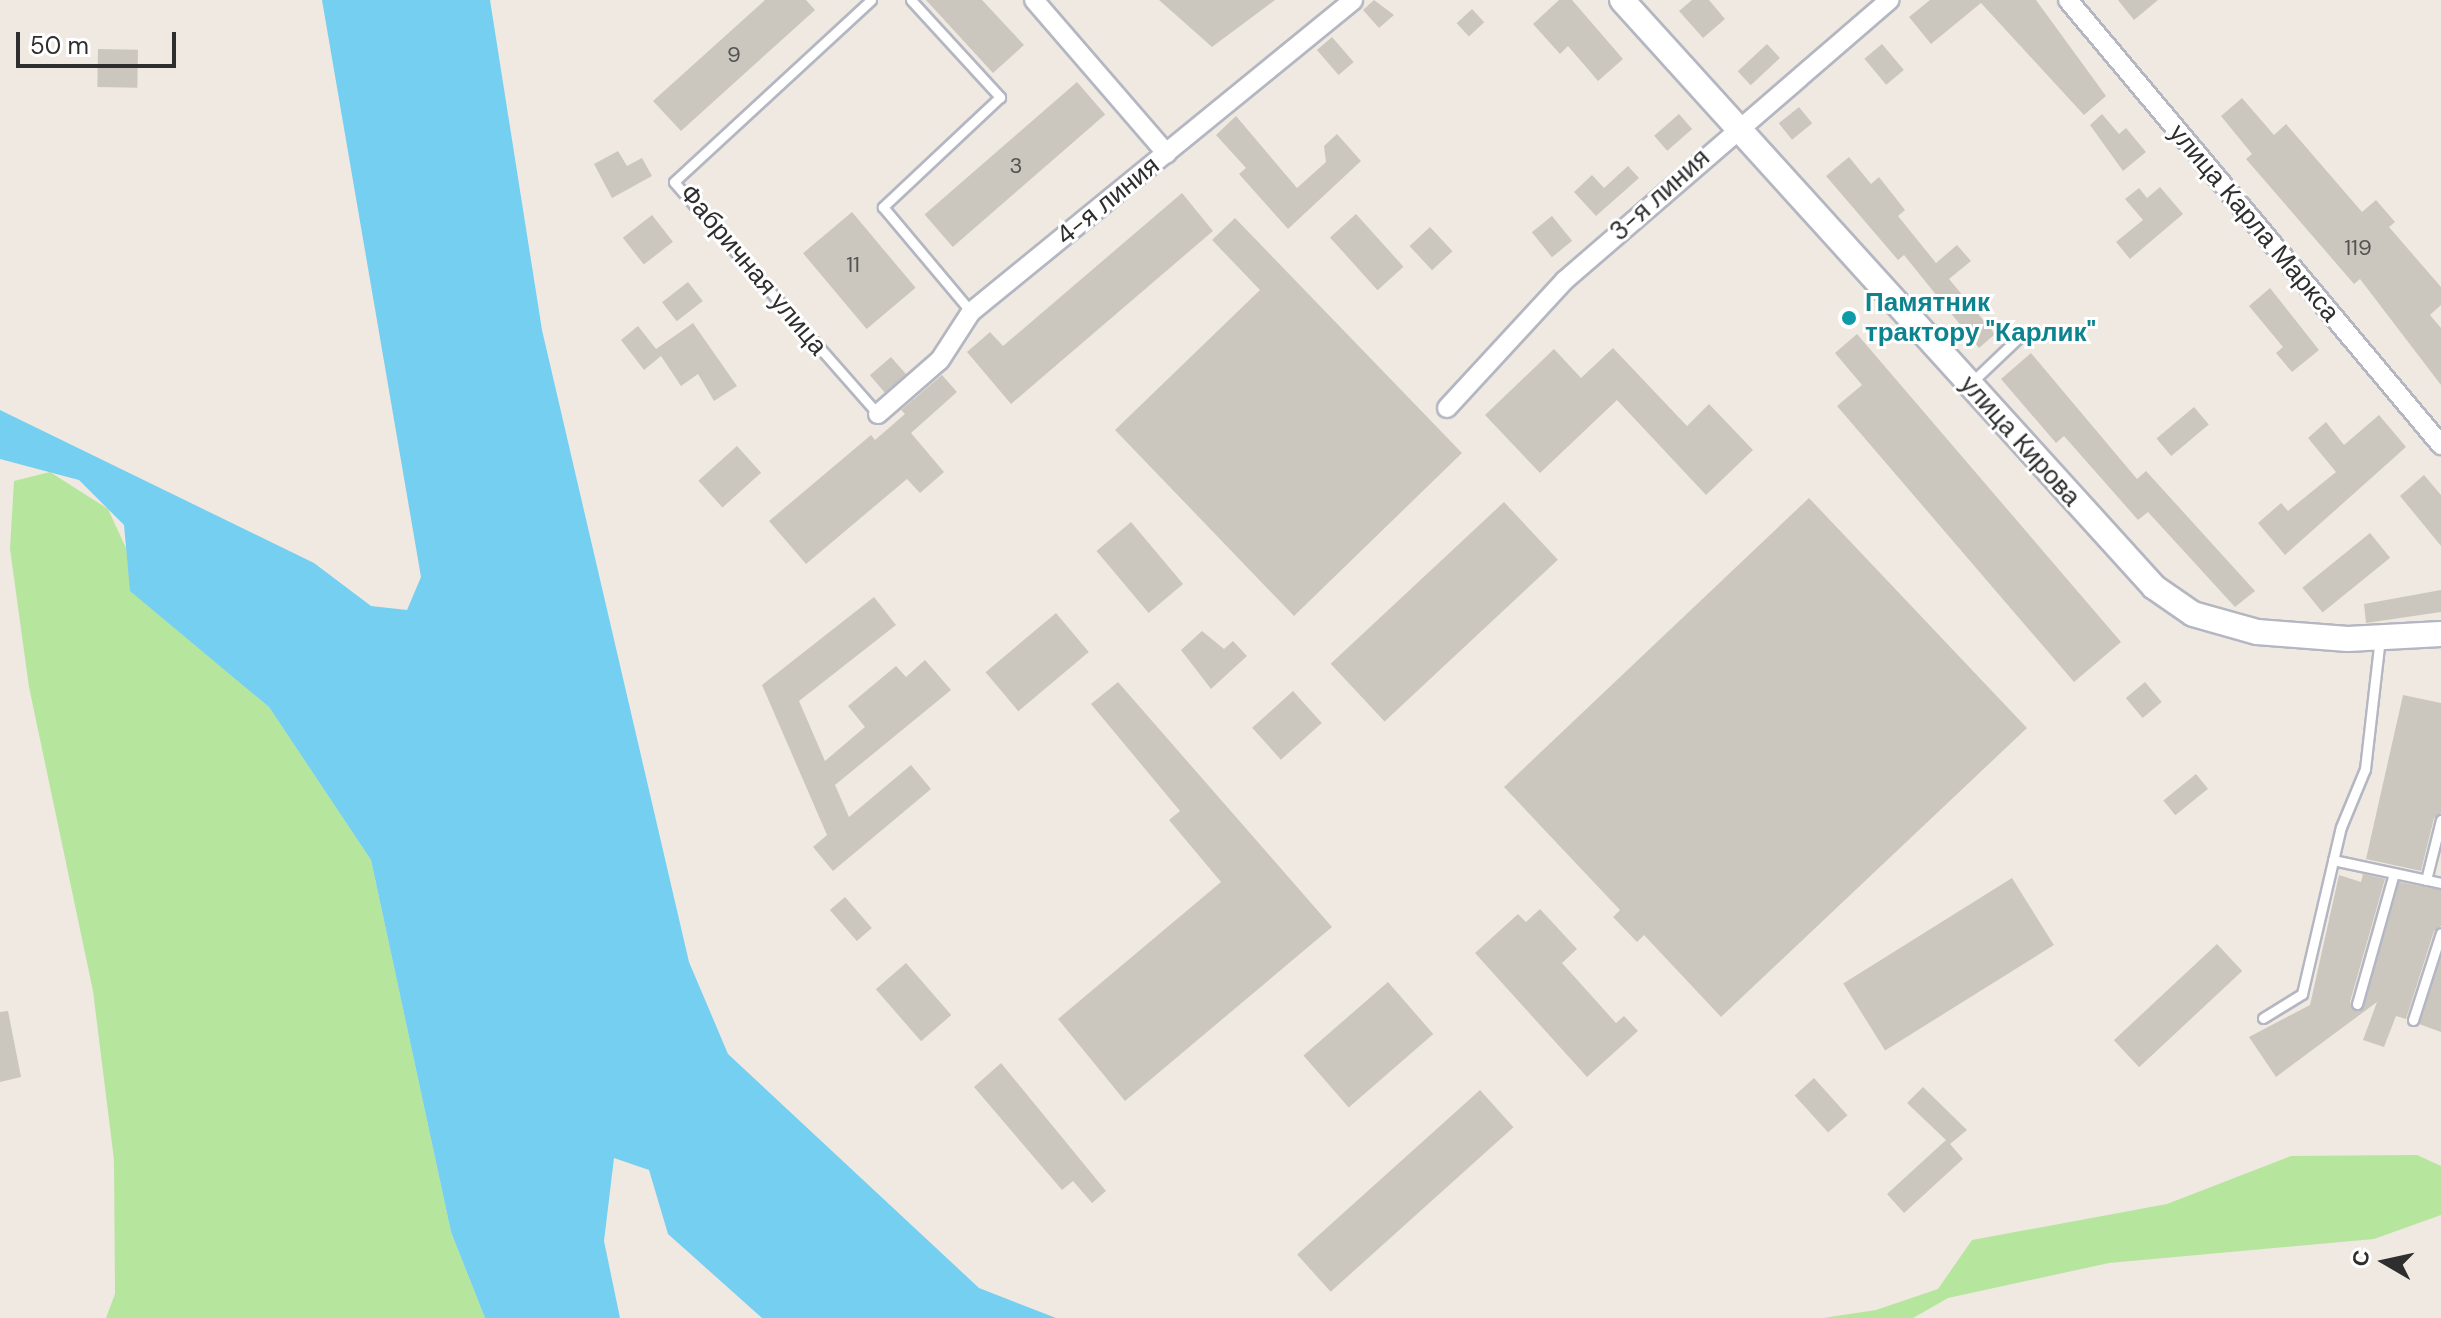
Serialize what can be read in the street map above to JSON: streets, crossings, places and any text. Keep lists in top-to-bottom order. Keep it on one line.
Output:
{"streets":{"street":["3-я линия","4-я линия","улица Карла Маркса","улица Кирова"],"lane":["Фабричная улица"]},"crossings":[["3-я линия","улица Кирова"],["4-я линия","Фабричная улица"]],"places":["Памятник трактору \"Карлик\""],"house_numbers":["9","3","119","11"],"scale_bar":"50 m","north":"left"}
